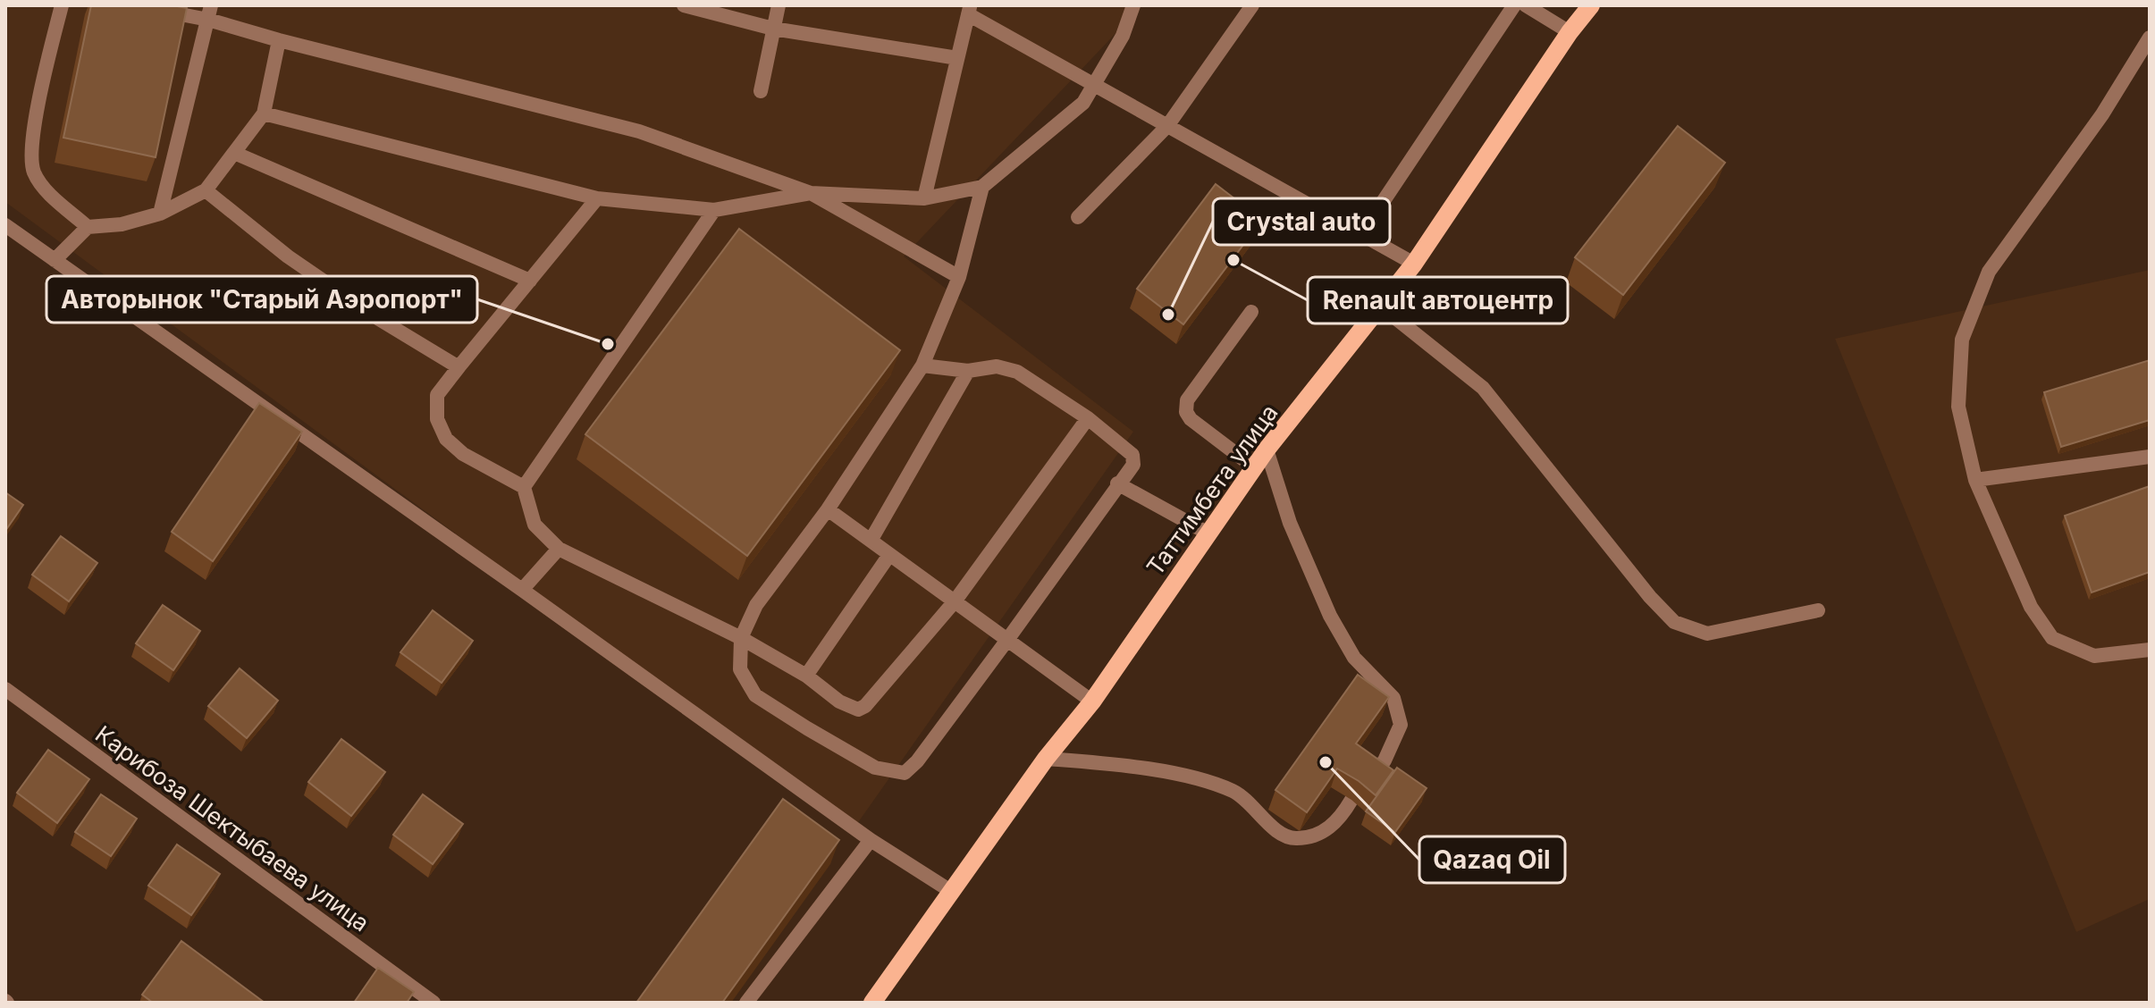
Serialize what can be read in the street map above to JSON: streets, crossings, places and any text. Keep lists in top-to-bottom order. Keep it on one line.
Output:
{"streets":{"main road":["Таттимбета улица"],"street":["Карибоза Шектыбаева улица"]},"places":["Renault автоцентр","Crystal auto","Авторынок \"Старый Аэропорт\"","Qazaq Oil"]}
